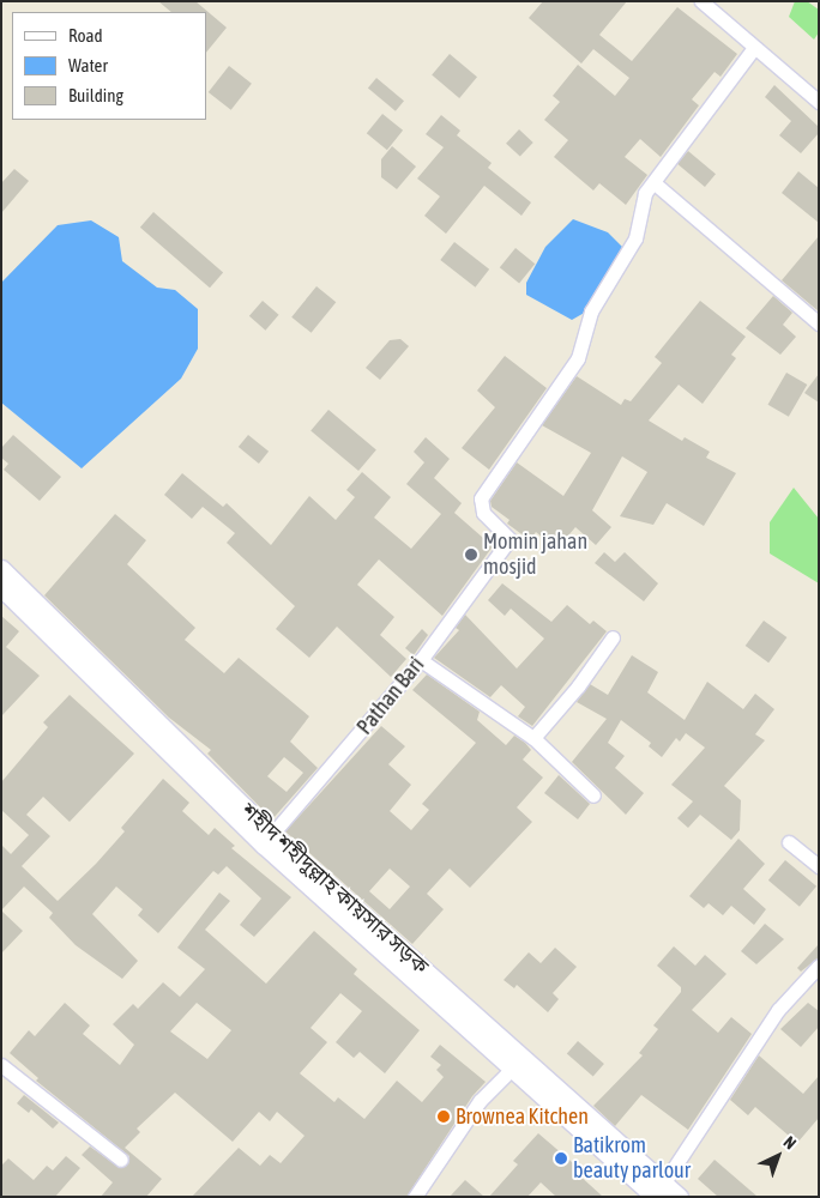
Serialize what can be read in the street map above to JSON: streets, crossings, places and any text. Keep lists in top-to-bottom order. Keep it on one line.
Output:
{"streets":{"main road":["শহীদ শহীদুল্লাহ কায়সার সড়ক"],"street":["Pathan Bari"]},"crossings":[["Pathan Bari","শহীদ শহীদুল্লাহ কায়সার সড়ক"]],"places":["Momin jahan mosjid","Brownea Kitchen","Batikrom beauty parlour"],"legend":["Road","Water","Building"],"north":"top right"}
